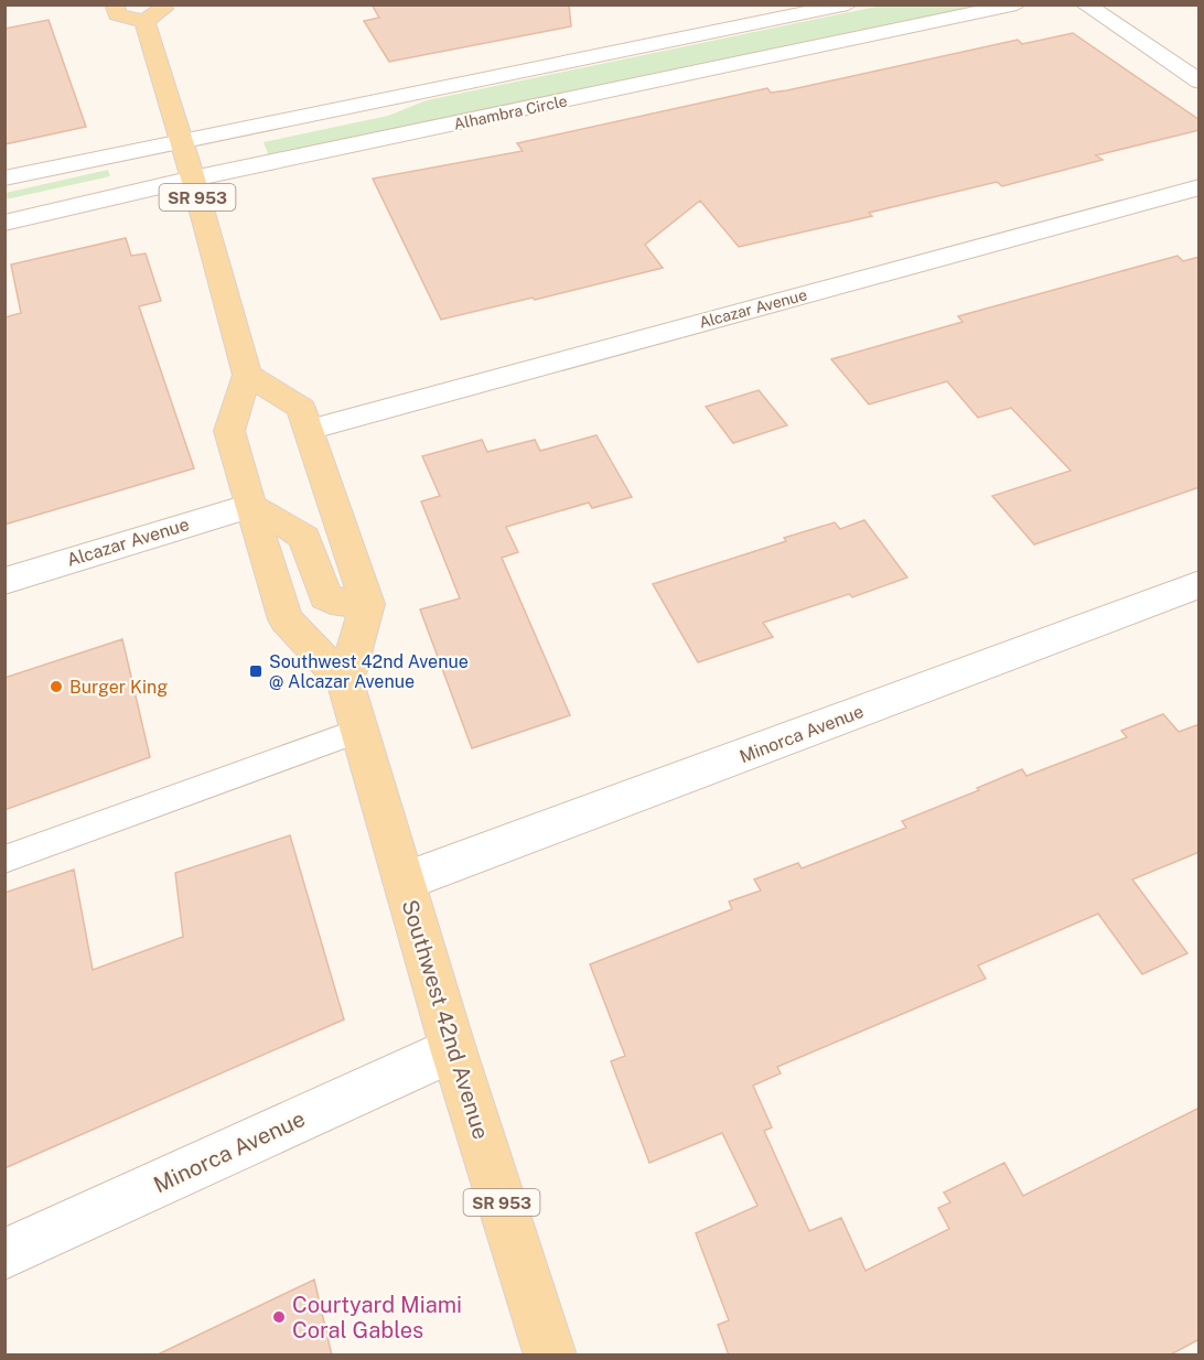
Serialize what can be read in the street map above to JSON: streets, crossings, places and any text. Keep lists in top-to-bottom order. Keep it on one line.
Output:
{"streets":{"main road":["SR 953","Southwest 42nd Avenue"],"street":["Alhambra Circle","Alcazar Avenue","Minorca Avenue"]},"crossings":[["Alhambra Circle","SR 953"],["SR 953","Southwest 42nd Avenue"],["Alcazar Avenue","Southwest 42nd Avenue"],["Minorca Avenue","Southwest 42nd Avenue"]],"places":{"transit":["Southwest 42nd Avenue @ Alcazar Avenue"],"other":["Burger King","Courtyard Miami Coral Gables"]}}
